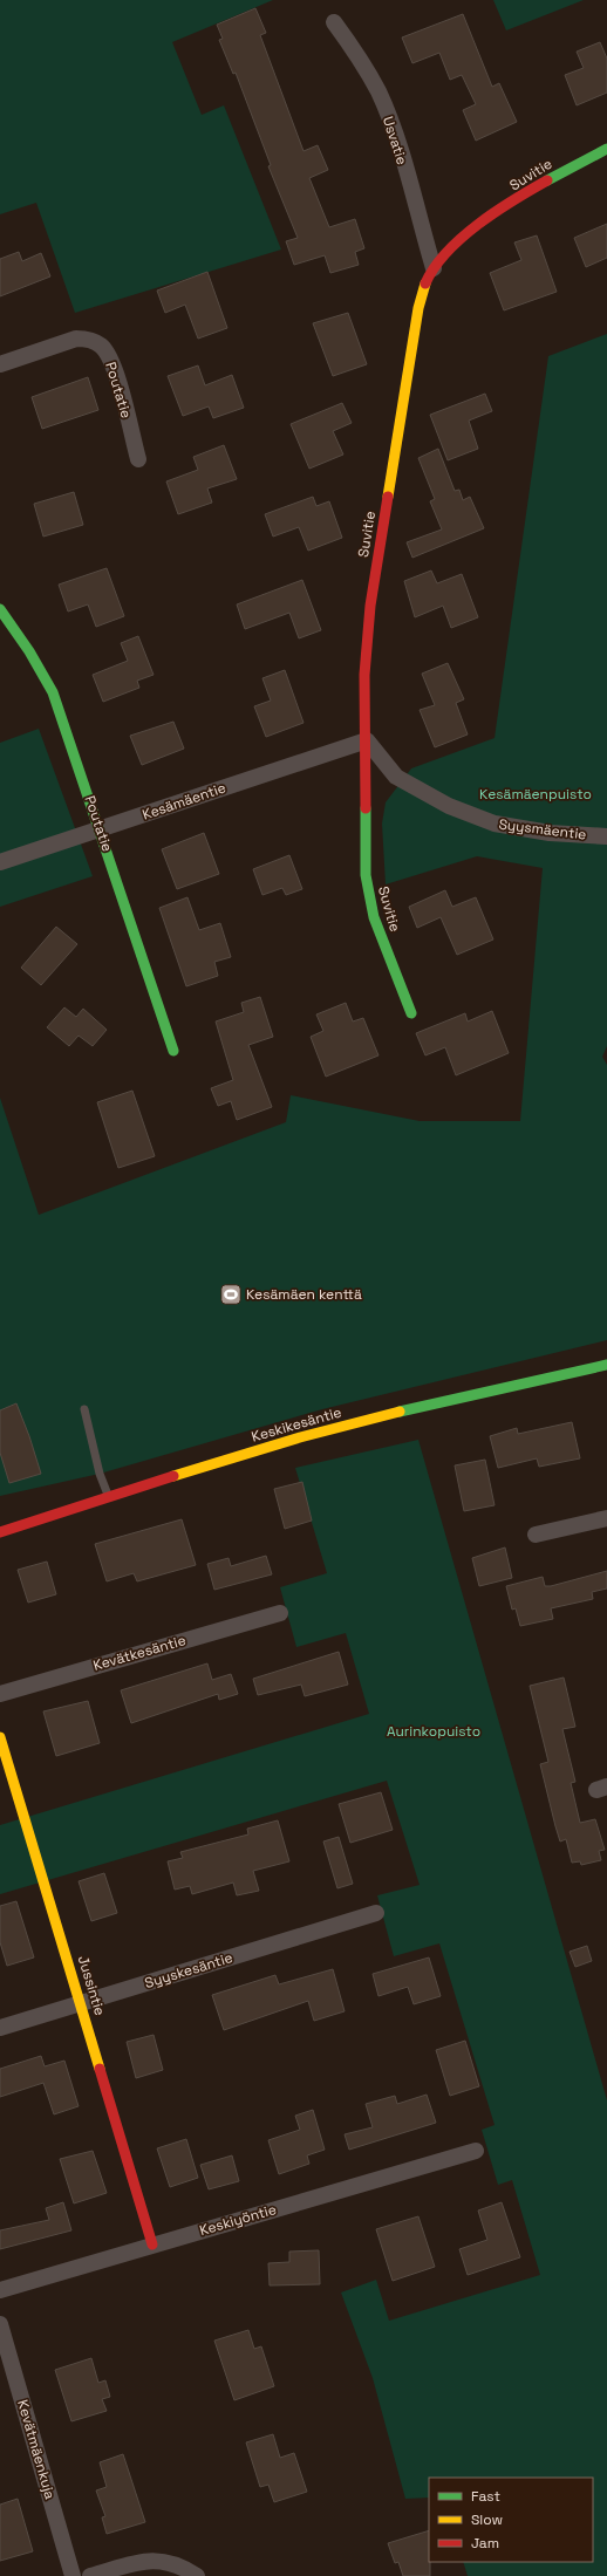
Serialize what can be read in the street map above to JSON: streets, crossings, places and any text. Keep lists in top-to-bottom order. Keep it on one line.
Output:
{"streets":{"street":["Usvatie","Suvitie","Poutatie","Kesämäentie","Syysmäentie","Keskikesäntie","Kevätkesäntie","Syyskesäntie","Jussintie","Keskiyöntie","Kevätmäenkuja"]},"crossings":[["Usvatie","Suvitie"],["Suvitie","Kesämäentie"],["Suvitie","Syysmäentie"],["Poutatie","Kesämäentie"],["Kesämäentie","Syysmäentie"],["Syyskesäntie","Jussintie"],["Jussintie","Keskiyöntie"]],"parks":["Kesämäenpuisto","Aurinkopuisto"],"places":{"sports":["Kesämäen kenttä"]},"legend":["Fast","Slow","Jam"]}
